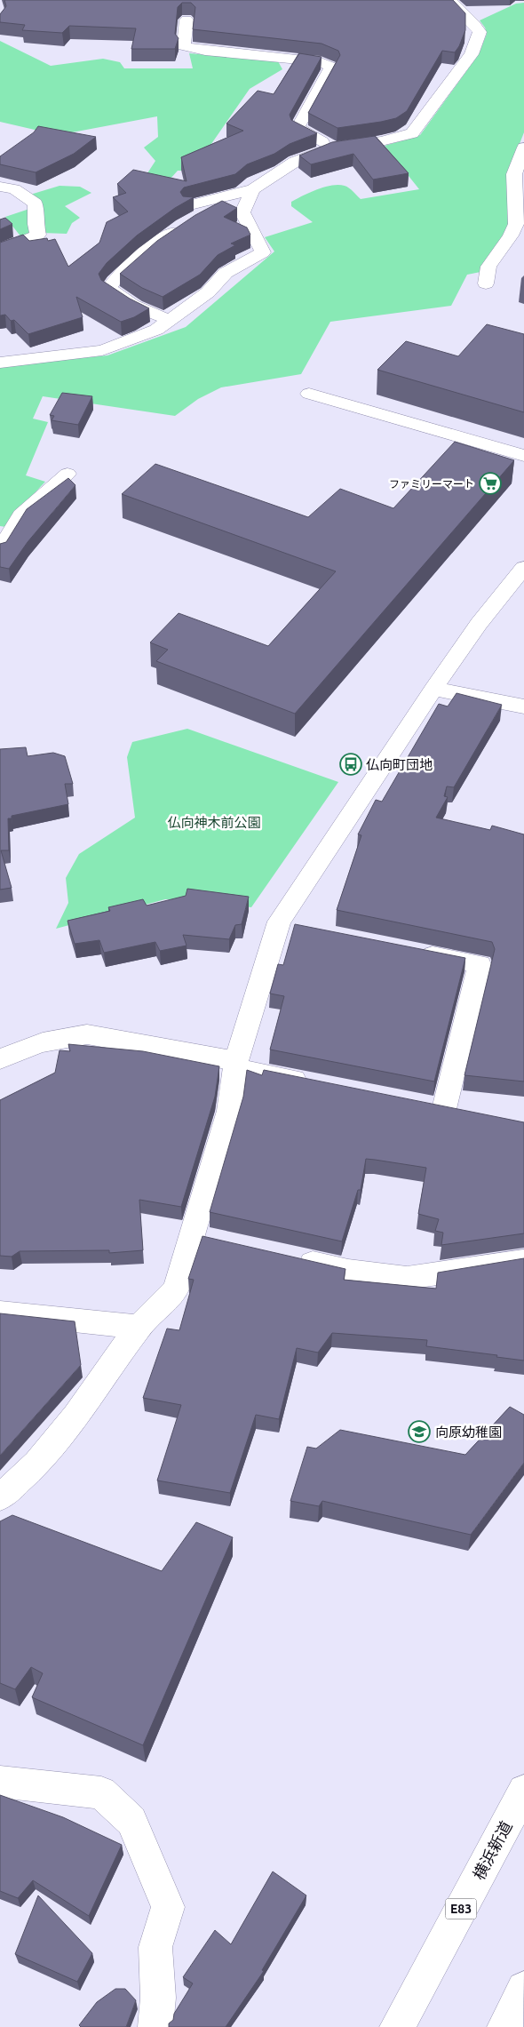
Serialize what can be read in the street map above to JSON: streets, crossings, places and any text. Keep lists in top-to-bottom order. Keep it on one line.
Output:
{"streets":{"main road":["横浜新道","E83"]},"parks":["仏向神木前公園"],"places":{"supermarket":["ファミリーマート"],"bus stop":["仏向町団地"],"school or university":["向原幼稚園"]}}
